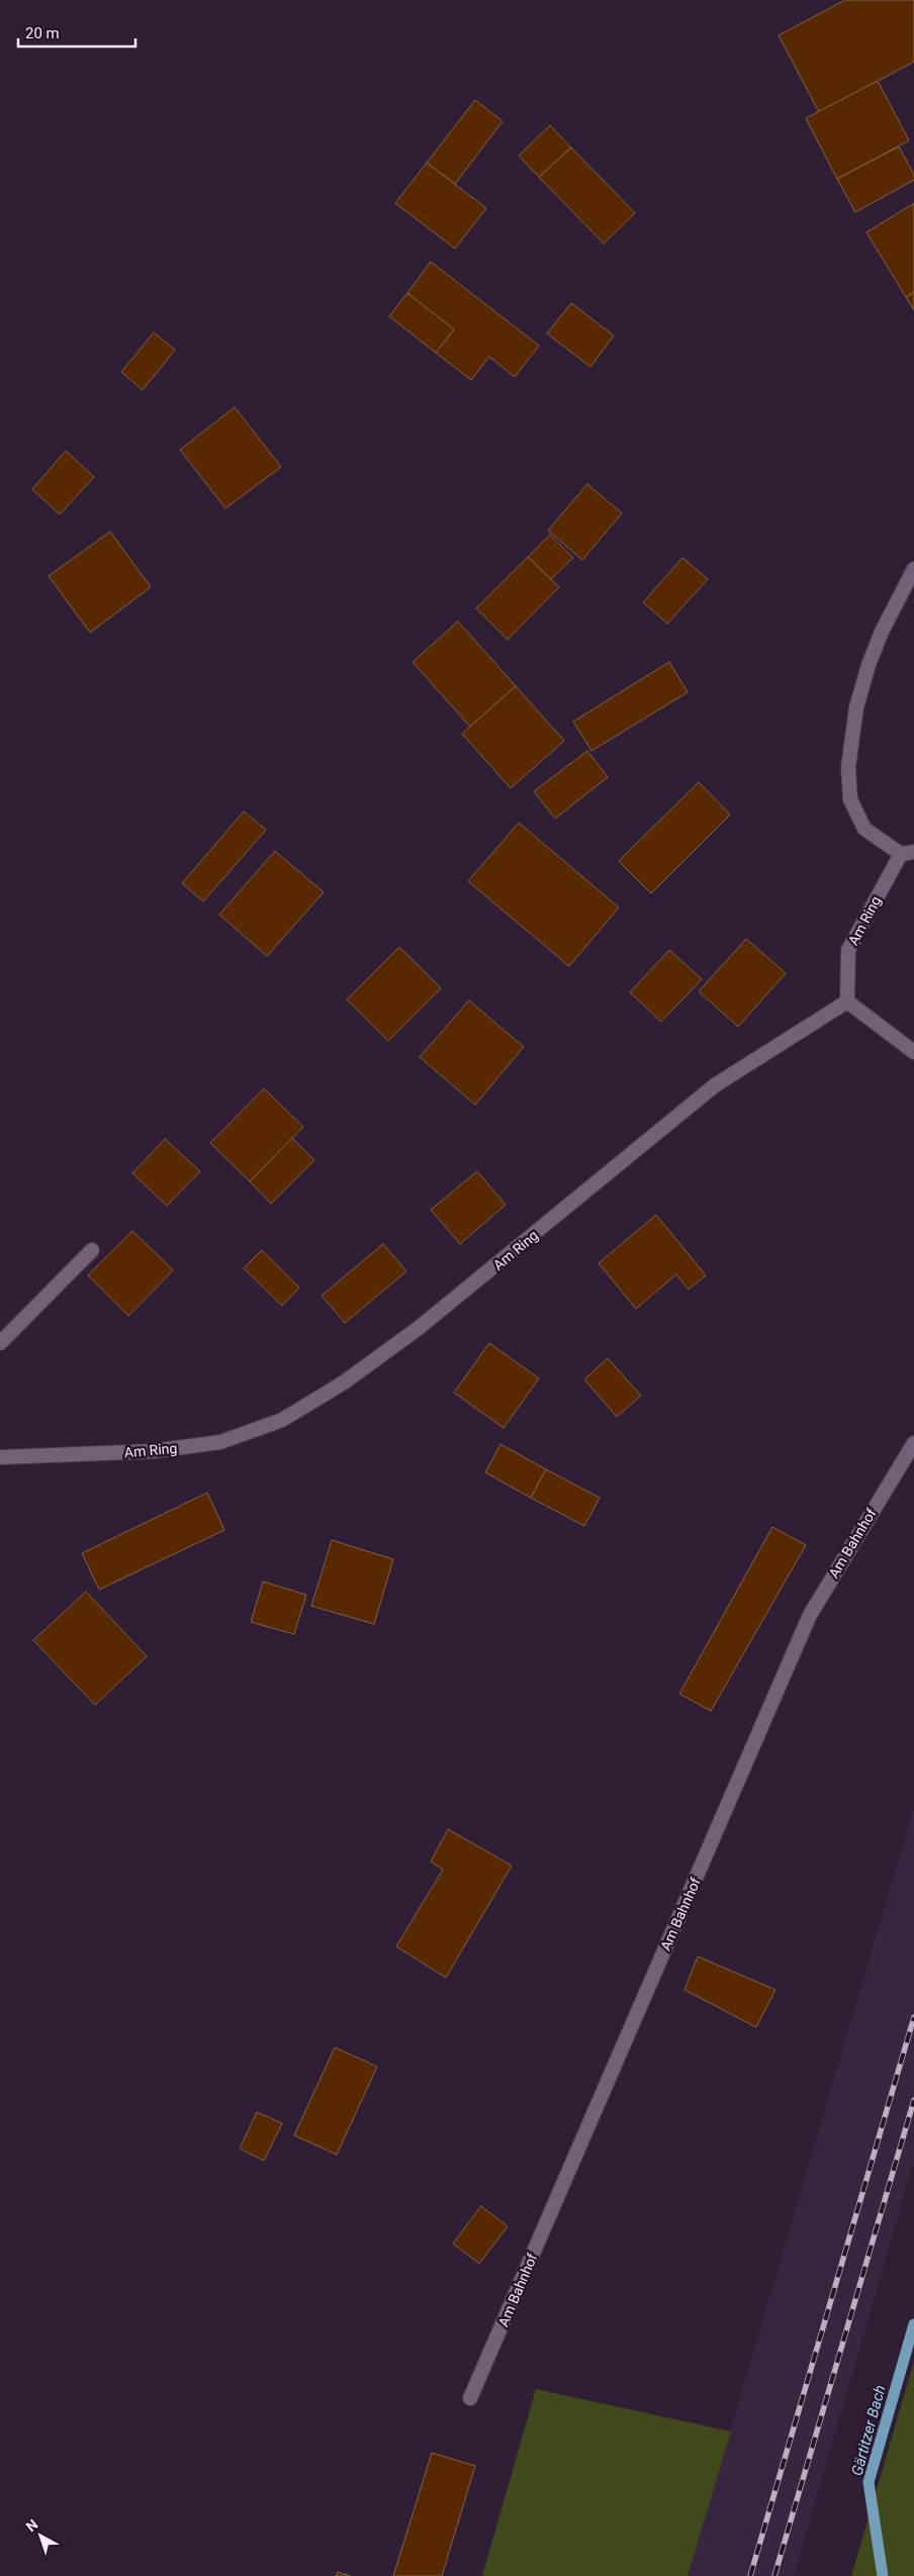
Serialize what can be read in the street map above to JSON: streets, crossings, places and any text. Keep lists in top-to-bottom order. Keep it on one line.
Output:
{"streets":{"street":["Am Ring","Am Bahnhof"]},"water":["Gärtitzer Bach"],"scale_bar":"20 m","north":"top left"}
